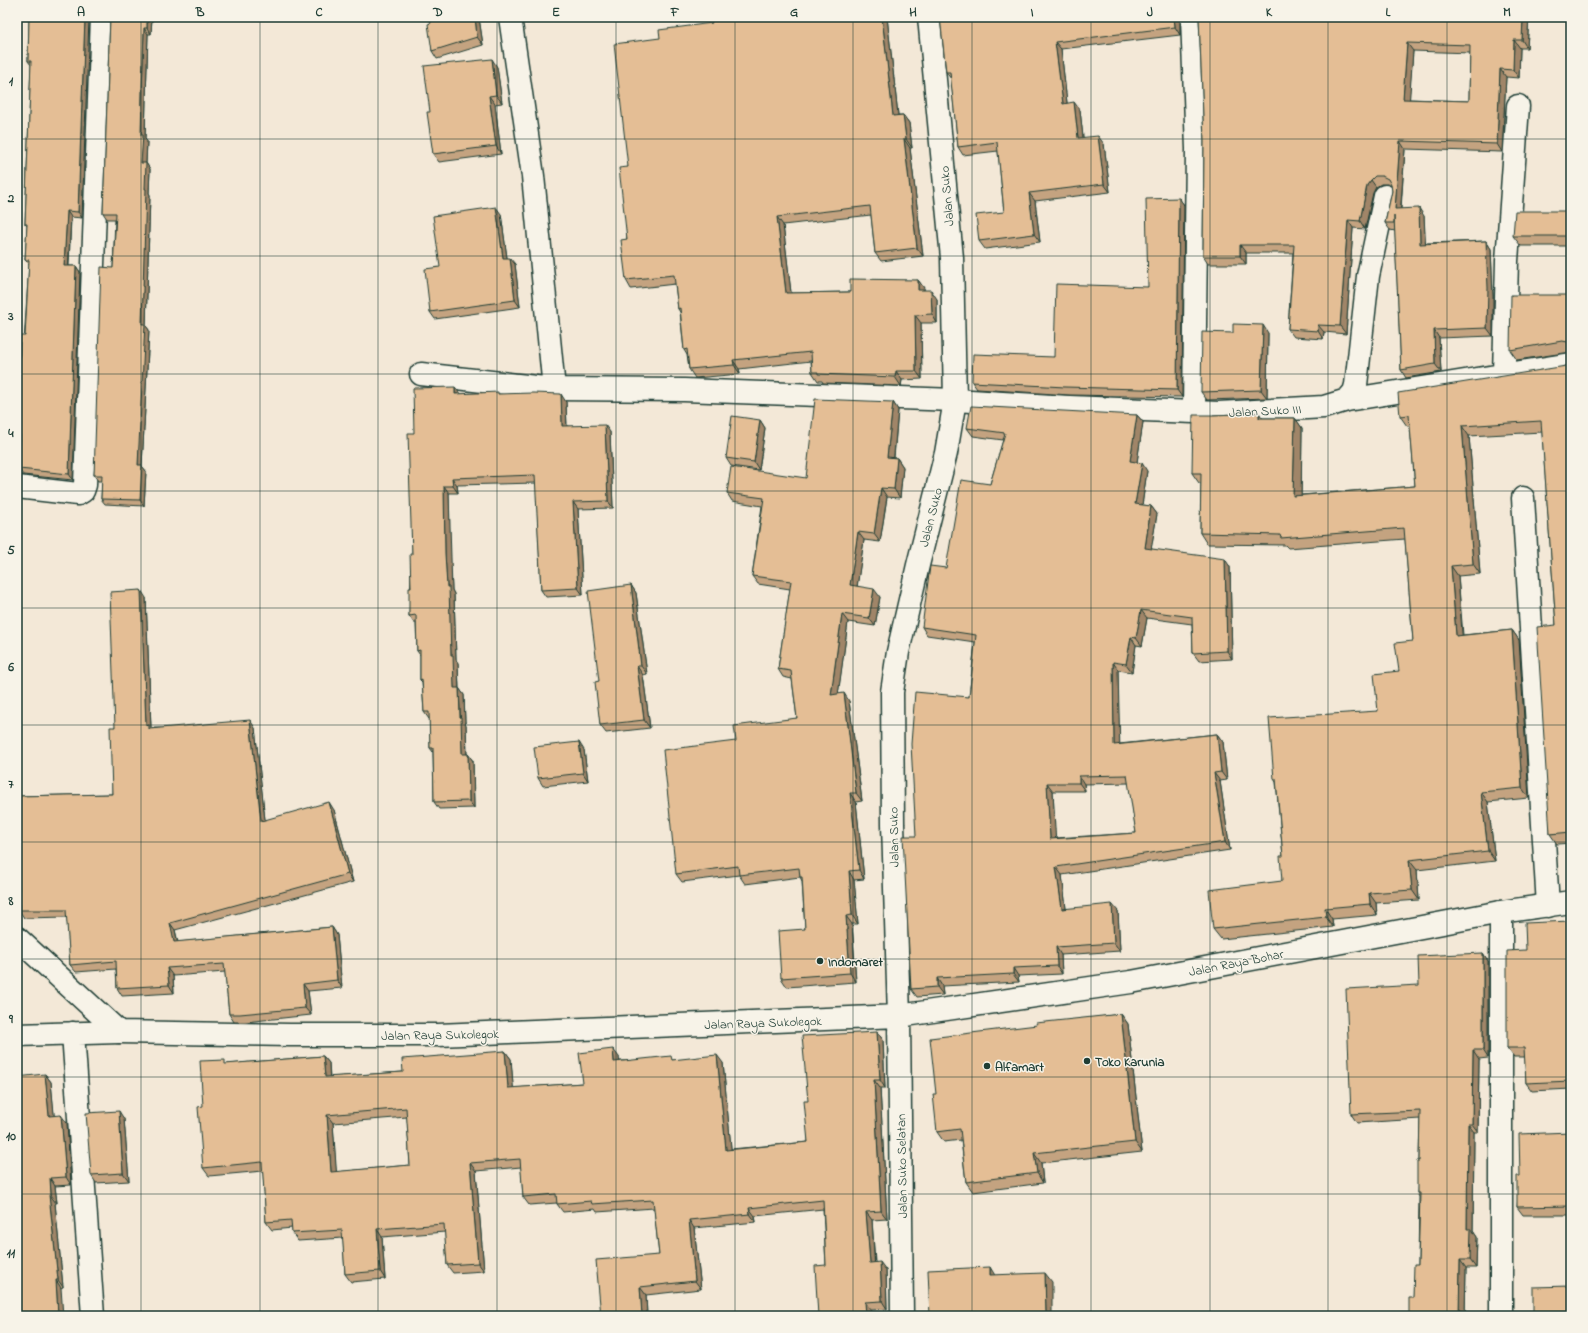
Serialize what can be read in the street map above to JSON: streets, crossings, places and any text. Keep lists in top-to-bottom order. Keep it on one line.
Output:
{"streets":{"street":["Jalan Suko","Jalan Suko III","Jalan Raya Bohar","Jalan Raya Sukolegok","Jalan Suko Selatan"]},"crossings":[["Jalan Suko","Jalan Suko III"],["Jalan Suko","Jalan Raya Bohar"],["Jalan Suko","Jalan Raya Sukolegok"],["Jalan Suko","Jalan Suko Selatan"],["Jalan Raya Bohar","Jalan Raya Sukolegok"],["Jalan Raya Bohar","Jalan Suko Selatan"],["Jalan Raya Sukolegok","Jalan Suko Selatan"]],"places":["Indomaret","Toko Karunia","Alfamart"],"grid":{"columns":["A","B","C","D","E","F","G","H","I","J","K","L","M"],"rows":["1","2","3","4","5","6","7","8","9","10","11"]}}
